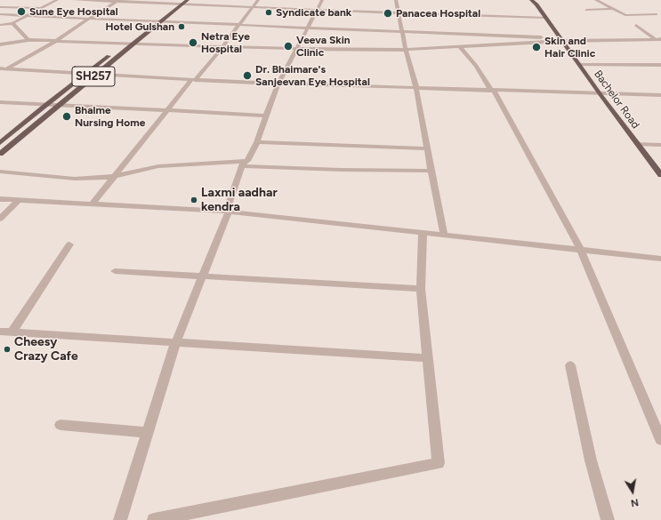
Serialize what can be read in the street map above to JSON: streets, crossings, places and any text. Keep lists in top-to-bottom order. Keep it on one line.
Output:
{"streets":{"main road":["SH257","Bachelor Road"]},"places":["Sune Eye Hospital","Syndicate bank","Panacea Hospital","Hotel Gulshan","Netra Eye Hospital","Veeva Skin Clinic","Skin and Hair Clinic","Dr. Bhaimare's Sanjeevan Eye Hospital","Bhalme Nursing Home","Laxmi aadhar kendra","Cheesy Crazy Cafe"],"north":"bottom"}
